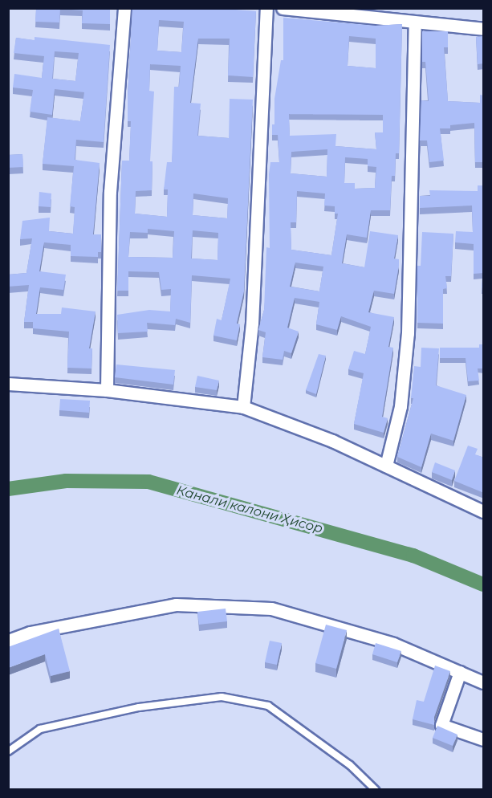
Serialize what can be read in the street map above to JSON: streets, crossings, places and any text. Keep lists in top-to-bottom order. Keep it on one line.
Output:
{"water":["Канали калони Ҳисор"]}
